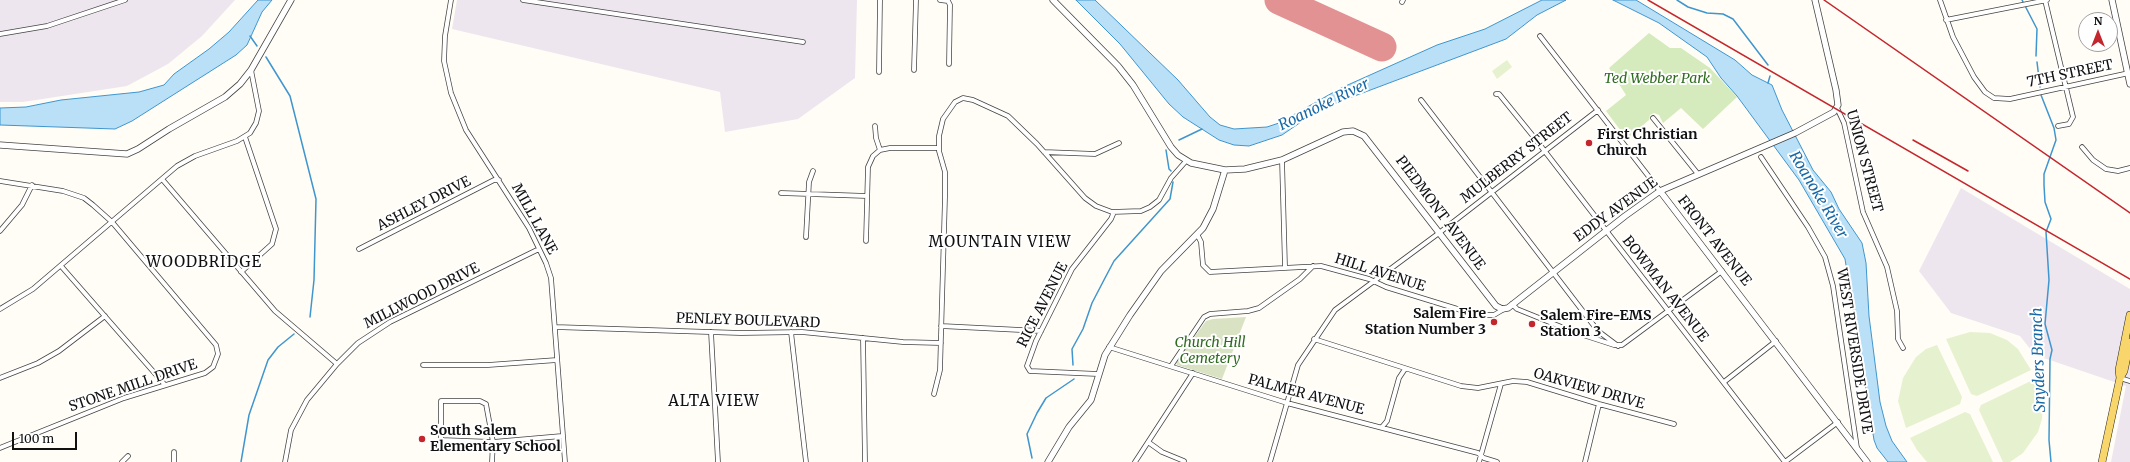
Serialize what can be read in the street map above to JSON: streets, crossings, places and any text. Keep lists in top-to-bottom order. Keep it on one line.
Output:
{"streets":{"street":["7TH STREET","MULBERRY STREET","UNION STREET","ASHLEY DRIVE","EDDY AVENUE","PIEDMONT AVENUE","MILL LANE","FRONT AVENUE","HILL AVENUE","BOWMAN AVENUE","MILLWOOD DRIVE","RICE AVENUE","PENLEY BOULEVARD","WEST RIVERSIDE DRIVE","STONE MILL DRIVE","OAKVIEW DRIVE","PALMER AVENUE"]},"crossings":[["MULBERRY STREET","PIEDMONT AVENUE"],["MULBERRY STREET","FRONT AVENUE"],["MULBERRY STREET","HILL AVENUE"],["MULBERRY STREET","BOWMAN AVENUE"],["MULBERRY STREET","OAKVIEW DRIVE"],["MULBERRY STREET","PALMER AVENUE"],["UNION STREET","EDDY AVENUE"],["ASHLEY DRIVE","MILL LANE"],["EDDY AVENUE","PIEDMONT AVENUE"],["EDDY AVENUE","FRONT AVENUE"],["EDDY AVENUE","HILL AVENUE"],["EDDY AVENUE","BOWMAN AVENUE"],["PIEDMONT AVENUE","HILL AVENUE"],["MILL LANE","MILLWOOD DRIVE"],["MILL LANE","PENLEY BOULEVARD"],["FRONT AVENUE","WEST RIVERSIDE DRIVE"]],"districts":["MOUNTAIN VIEW","WOODBRIDGE","ALTA VIEW"],"water":["Roanoke River","Snyders Branch"],"parks":["Ted Webber Park","Church Hill Cemetery"],"places":["First Christian Church","Salem Fire Station Number 3","Salem Fire-EMS Station 3","South Salem Elementary School"],"scale_bar":"100 m","north":"top"}
